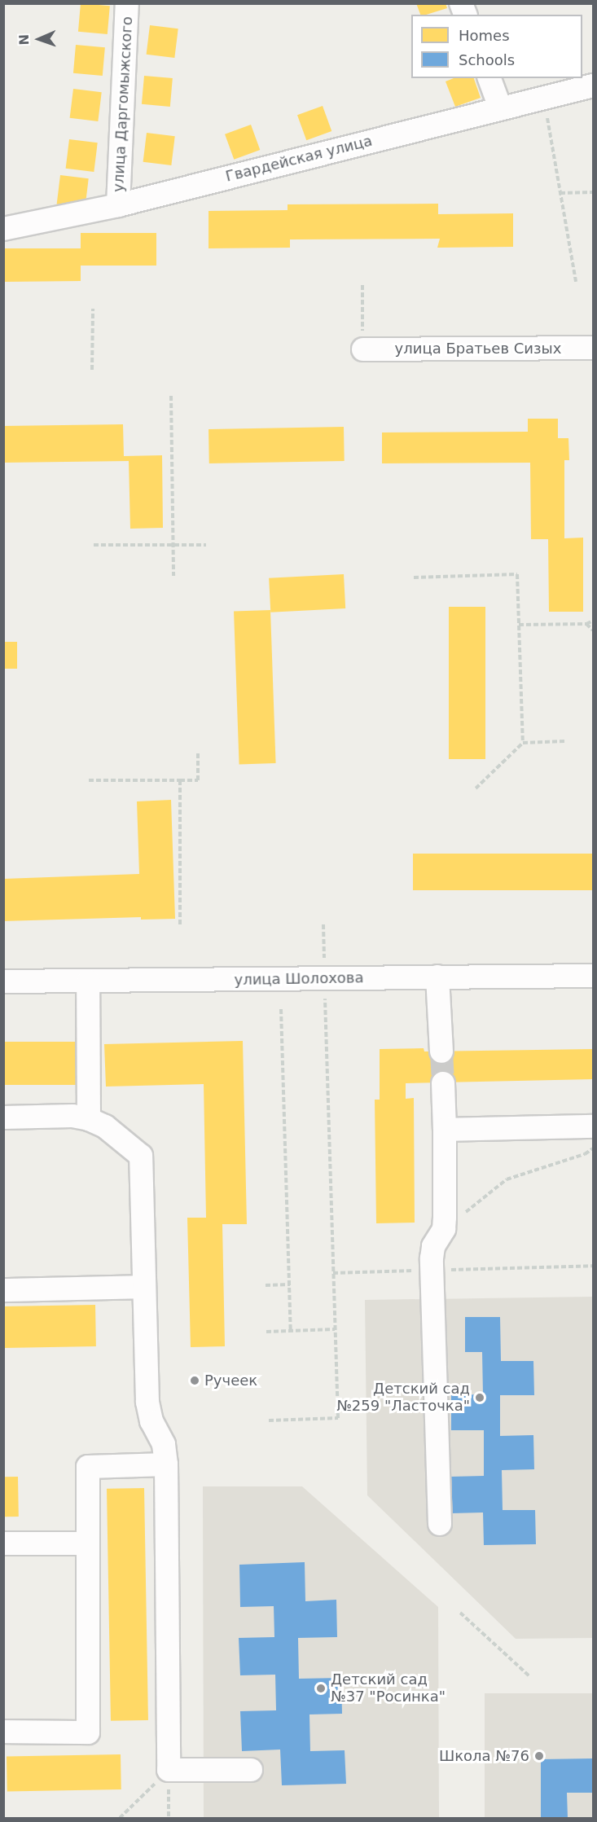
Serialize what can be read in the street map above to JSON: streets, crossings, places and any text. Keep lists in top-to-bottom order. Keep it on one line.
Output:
{"streets":{"street":["улица Даргомыжского","Гвардейская улица","улица Братьев Сизых","улица Шолохова"]},"crossings":[["улица Даргомыжского","Гвардейская улица"]],"places":["Ручеек","Детский сад №259 \"Ласточка\"","Детский сад №37 \"Росинка\"","Школа №76"],"legend":["Homes","Schools"],"north":"left"}
